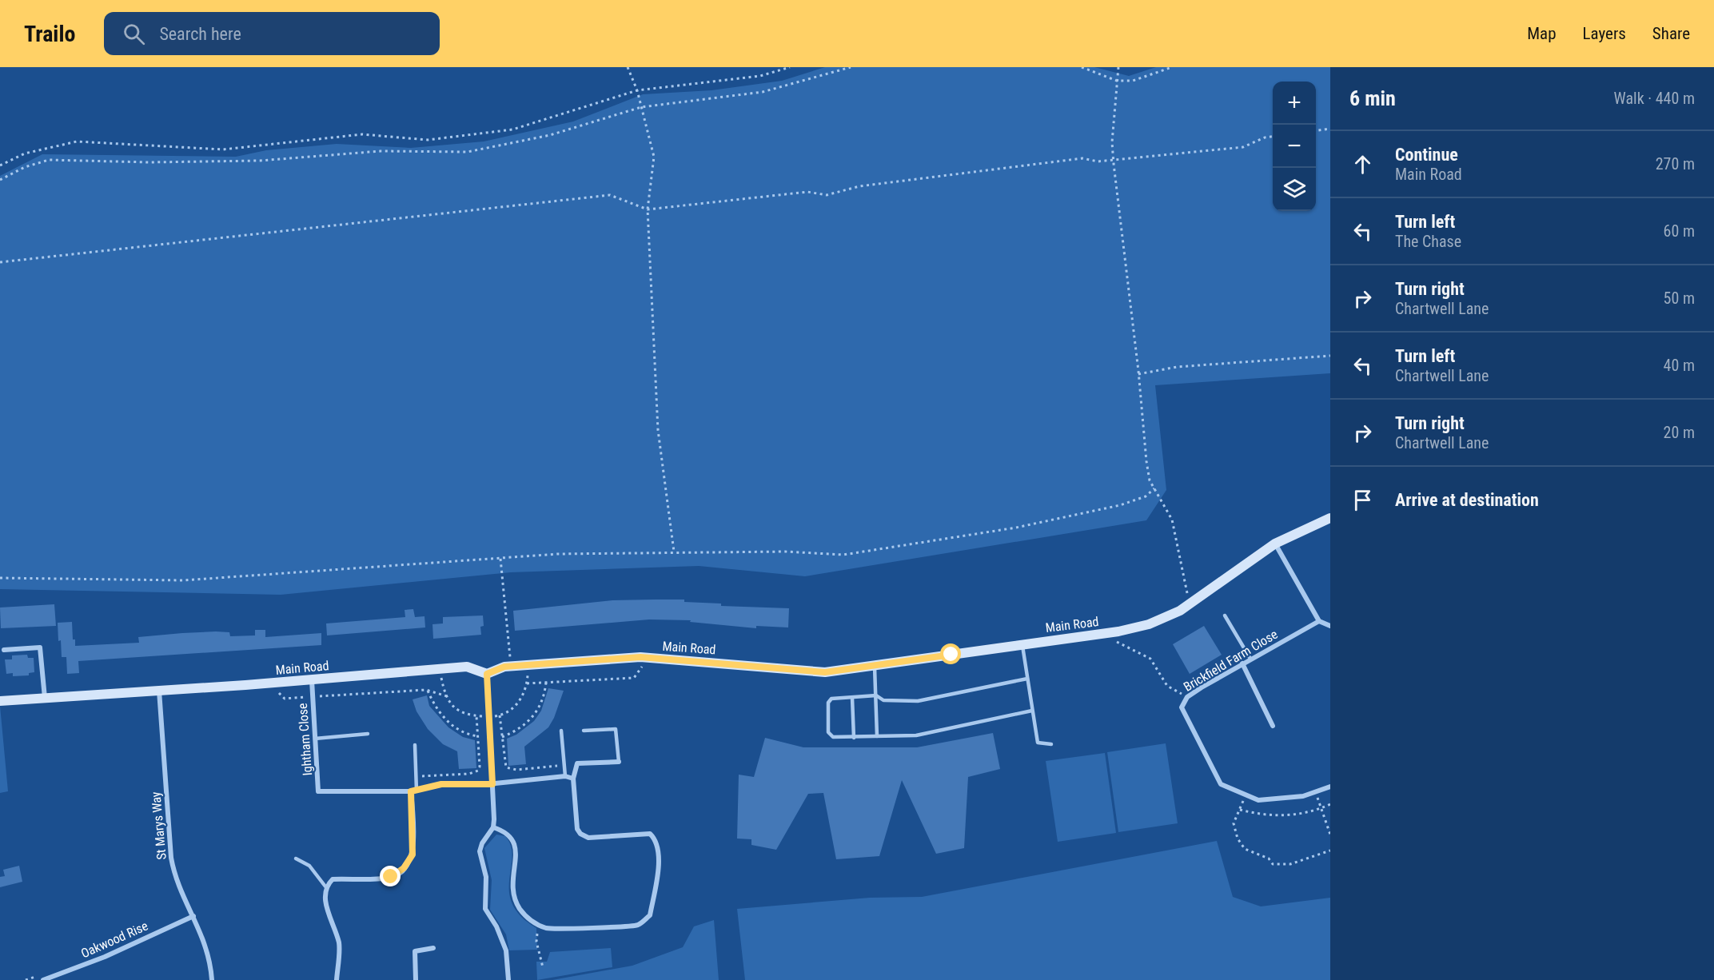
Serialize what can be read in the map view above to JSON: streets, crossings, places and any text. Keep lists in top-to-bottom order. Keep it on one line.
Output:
{"streets":{"main road":["Main Road"],"street":["Brickfield Farm Close","Ightham Close","St Marys Way","Oakwood Rise"]},"crossings":[["Main Road","Ightham Close"],["Main Road","St Marys Way"],["St Marys Way","Oakwood Rise"]],"page":{"header":"Trailo","search":"Search here","nav":["Map","Layers","Share"],"heading":["6 min","Walk · 440 m"],"map_buttons":["+","−"],"list":[["Continue","Main Road","270 m"],["Turn left","The Chase","60 m"],["Turn right","Chartwell Lane","50 m"],["Turn left","Chartwell Lane","40 m"],["Turn right","Chartwell Lane","20 m"],"Arrive at destination"]}}
